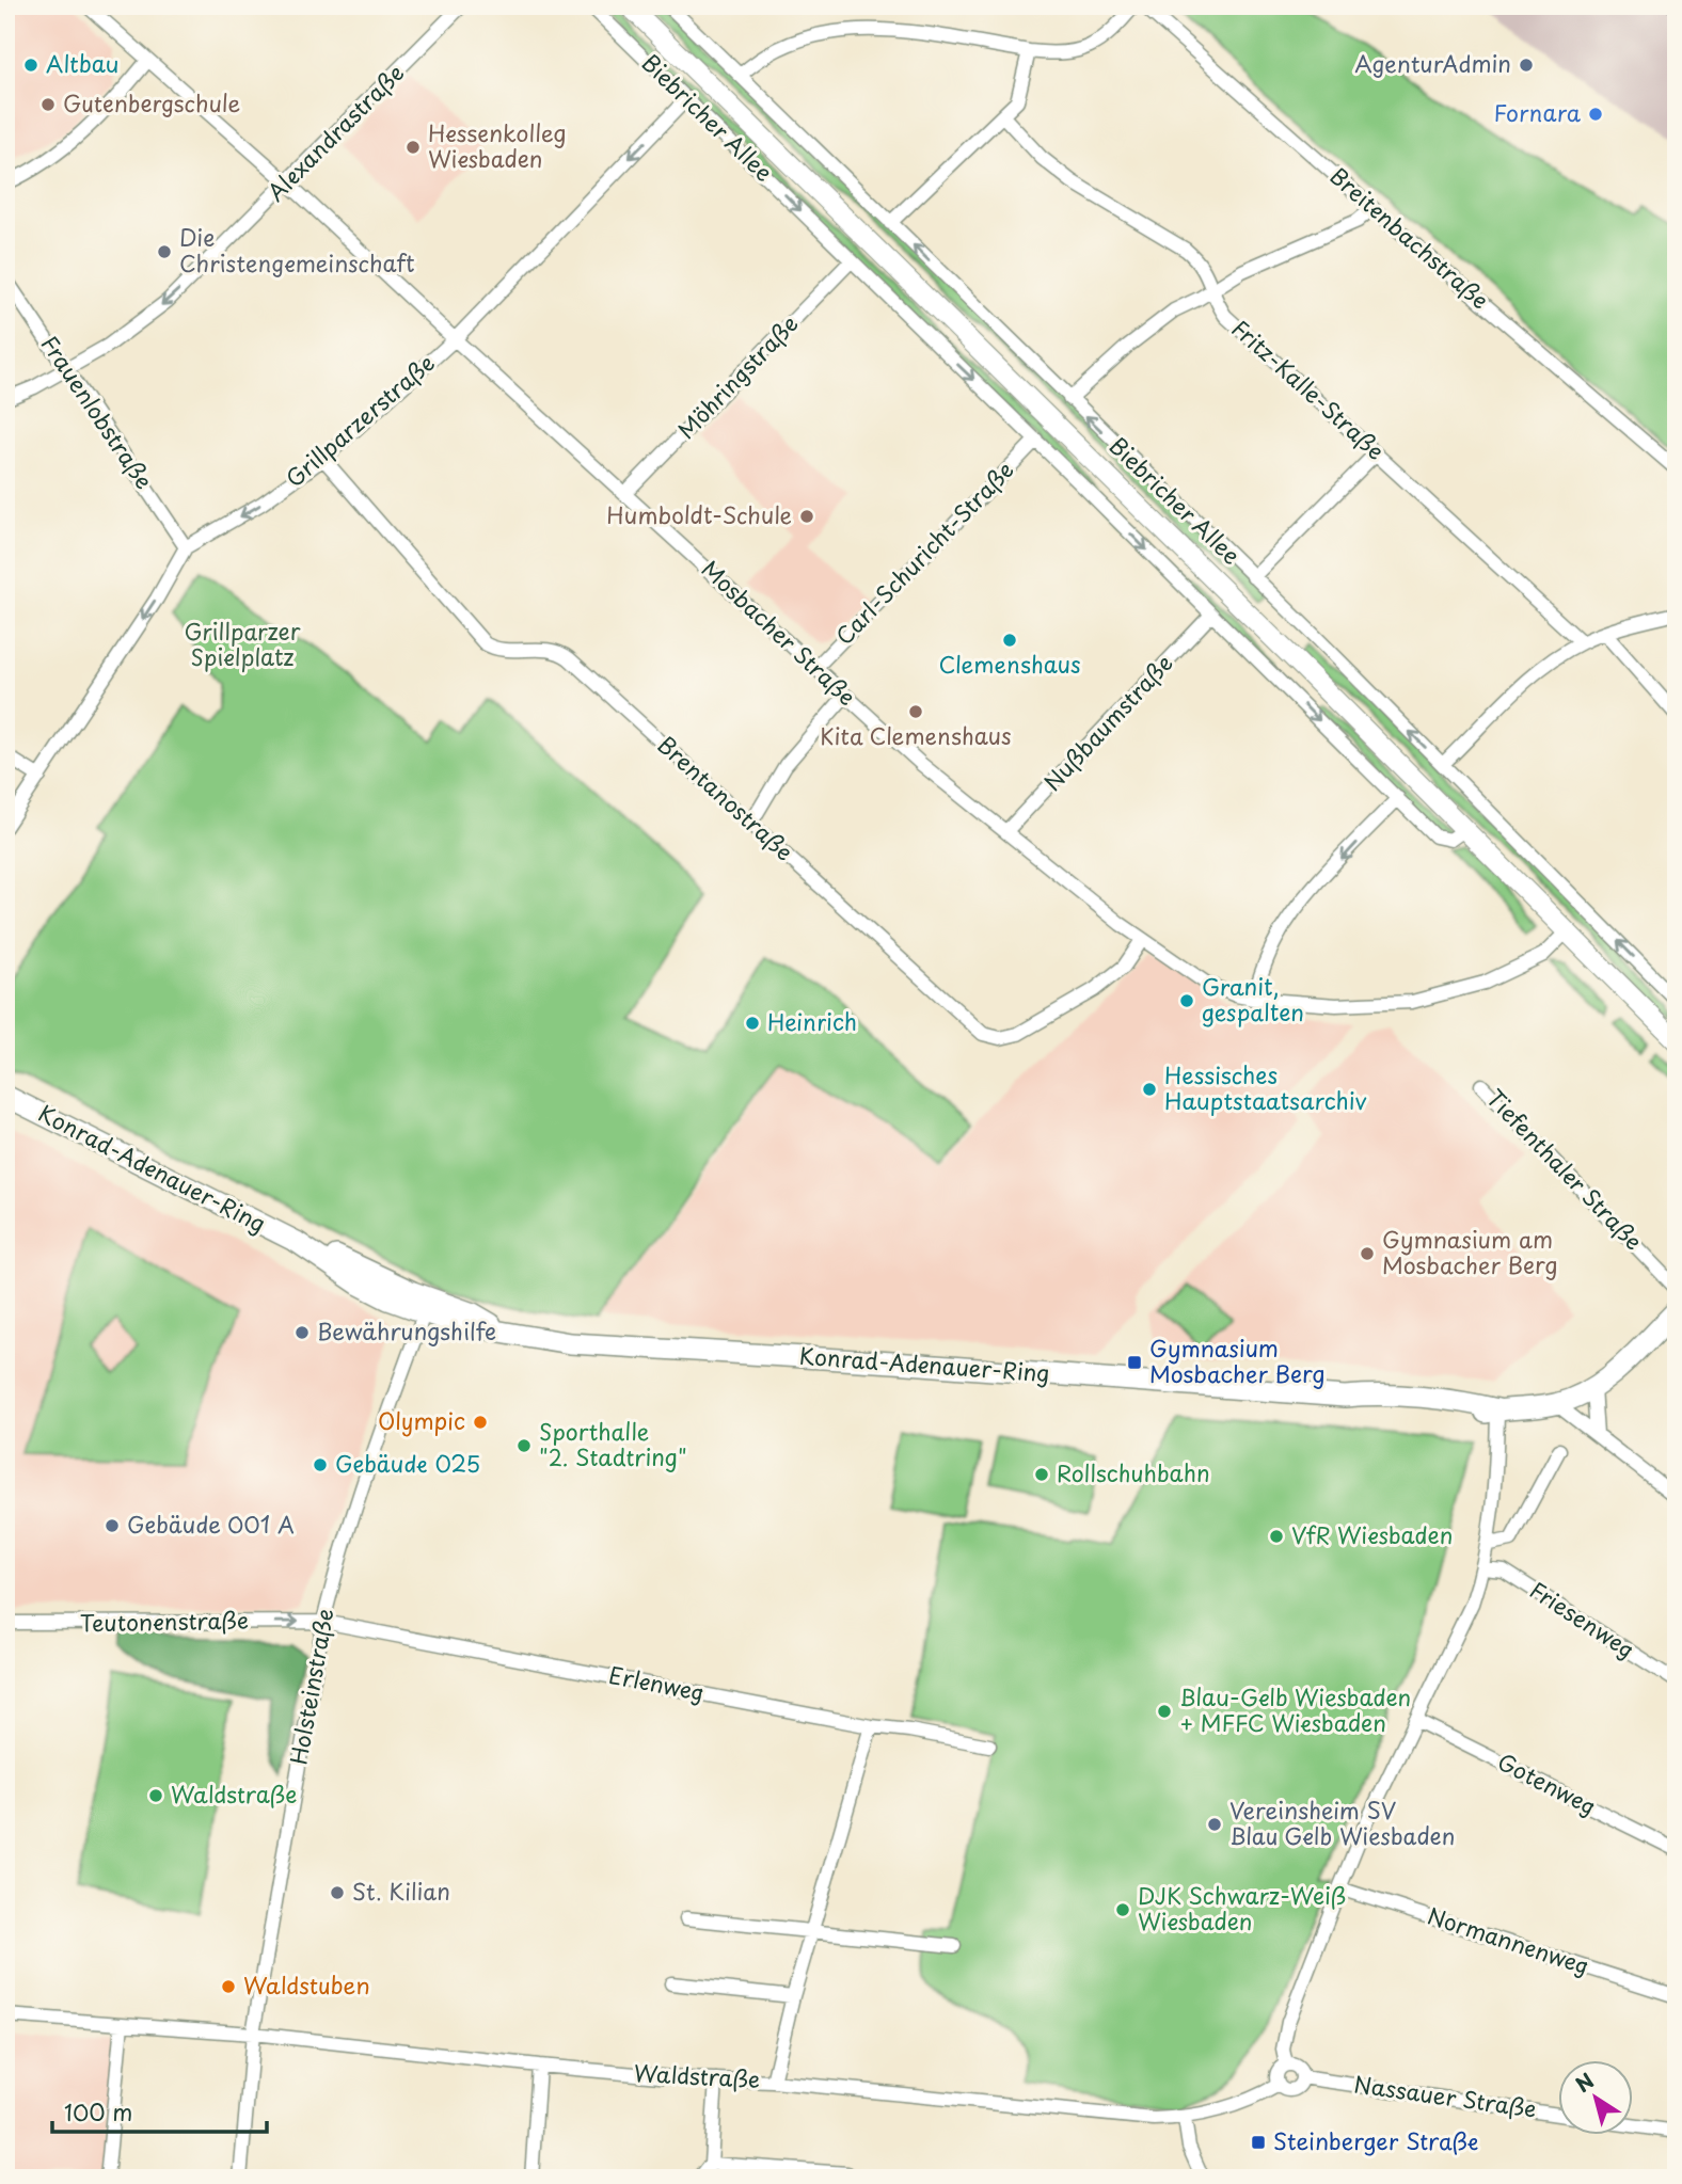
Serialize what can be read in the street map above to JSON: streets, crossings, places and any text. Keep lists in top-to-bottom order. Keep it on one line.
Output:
{"streets":{"main road":["Biebricher Allee","Konrad-Adenauer-Ring"],"street":["Alexandrastraße","Breitenbachstraße","Möhringstraße","Fritz-Kalle-Straße","Frauenlobstraße","Grillparzerstraße","Carl-Schuricht-Straße","Mosbacher Straße","Nußbaumstraße","Brentanostraße","Tiefenthaler Straße","Friesenweg","Teutonenstraße","Erlenweg","Holsteinstraße","Gotenweg","Normannenweg","Waldstraße","Nassauer Straße"]},"crossings":[["Biebricher Allee","Möhringstraße"],["Biebricher Allee","Grillparzerstraße"],["Biebricher Allee","Carl-Schuricht-Straße"],["Biebricher Allee","Mosbacher Straße"],["Biebricher Allee","Nußbaumstraße"],["Alexandrastraße","Frauenlobstraße"],["Alexandrastraße","Mosbacher Straße"],["Möhringstraße","Mosbacher Straße"],["Frauenlobstraße","Grillparzerstraße"],["Grillparzerstraße","Mosbacher Straße"],["Grillparzerstraße","Brentanostraße"],["Carl-Schuricht-Straße","Mosbacher Straße"],["Mosbacher Straße","Nußbaumstraße"],["Mosbacher Straße","Brentanostraße"],["Konrad-Adenauer-Ring","Holsteinstraße"],["Teutonenstraße","Erlenweg"],["Teutonenstraße","Holsteinstraße"],["Erlenweg","Holsteinstraße"],["Holsteinstraße","Waldstraße"],["Waldstraße","Nassauer Straße"]],"one_way":["Alexandrastraße","Grillparzerstraße","Teutonenstraße"],"parks":["Grillparzer Spielplatz"],"places":{"other":["Altbau","AgenturAdmin","Gutenbergschule","Fornara","Hessenkolleg Wiesbaden","Die Christengemeinschaft","Humboldt-Schule","Clemenshaus","Kita Clemenshaus","Granit, gespalten","Heinrich","Hessisches Hauptstaatsarchiv","Gymnasium am Mosbacher Berg","Bewährungshilfe","Olympic","Sporthalle \"2. Stadtring\"","Gebäude 025","Rollschuhbahn","Gebäude 001 A","VfR Wiesbaden","Blau-Gelb Wiesbaden + MFFC Wiesbaden","Waldstraße","Vereinsheim SV Blau Gelb Wiesbaden","St. Kilian","DJK Schwarz-Weiß Wiesbaden","Waldstuben"],"transit":["Gymnasium Mosbacher Berg","Steinberger Straße"]},"scale_bar":"100 m","north":"top left"}
